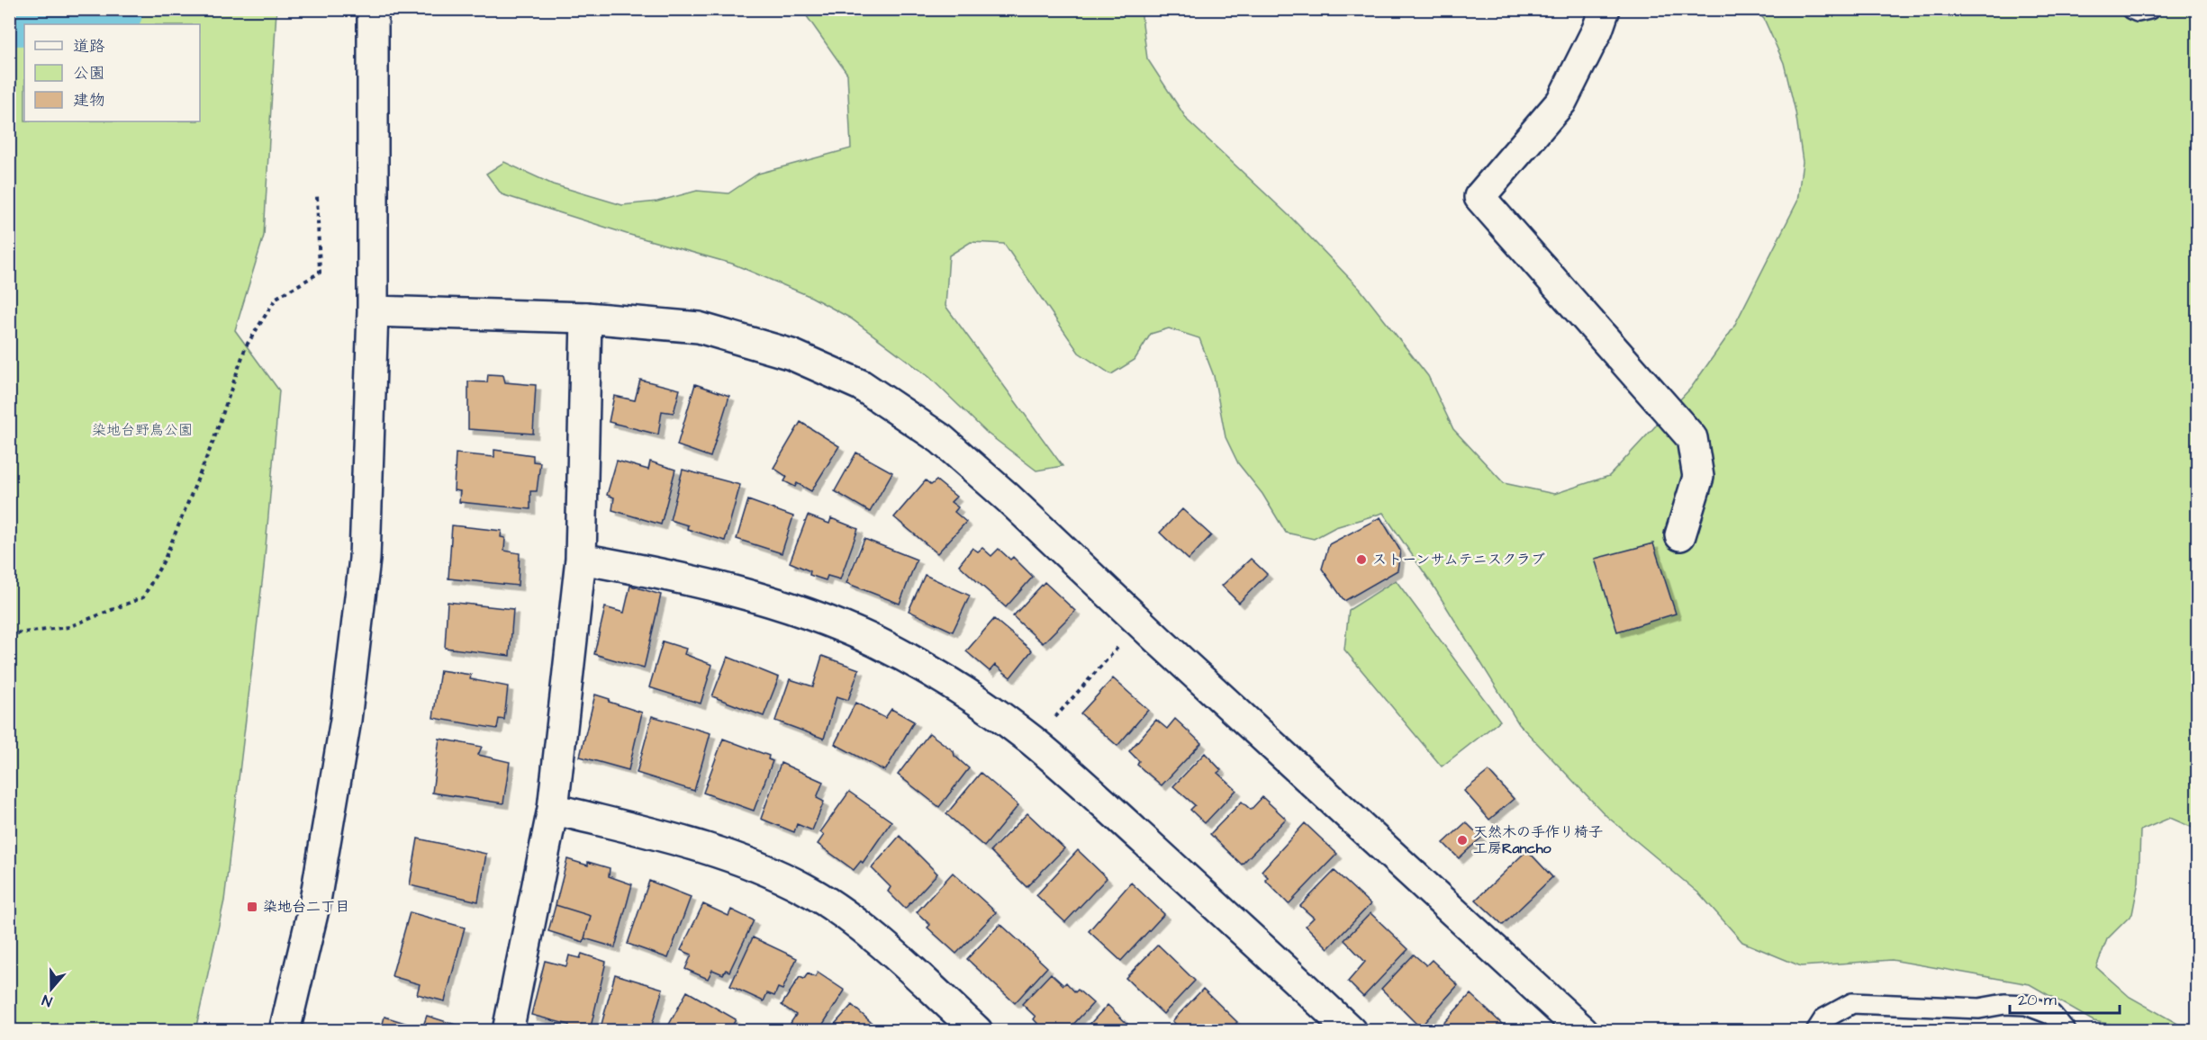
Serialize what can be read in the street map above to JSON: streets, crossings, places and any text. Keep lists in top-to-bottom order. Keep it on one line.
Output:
{"parks":["染地台野鳥公園"],"places":{"other":["ストーンサムテニスクラブ","天然木の手作り椅子 工房Rancho"],"transit":["染地台二丁目"]},"legend":["道路","公園","建物"],"scale_bar":"20 m","north":"bottom"}
